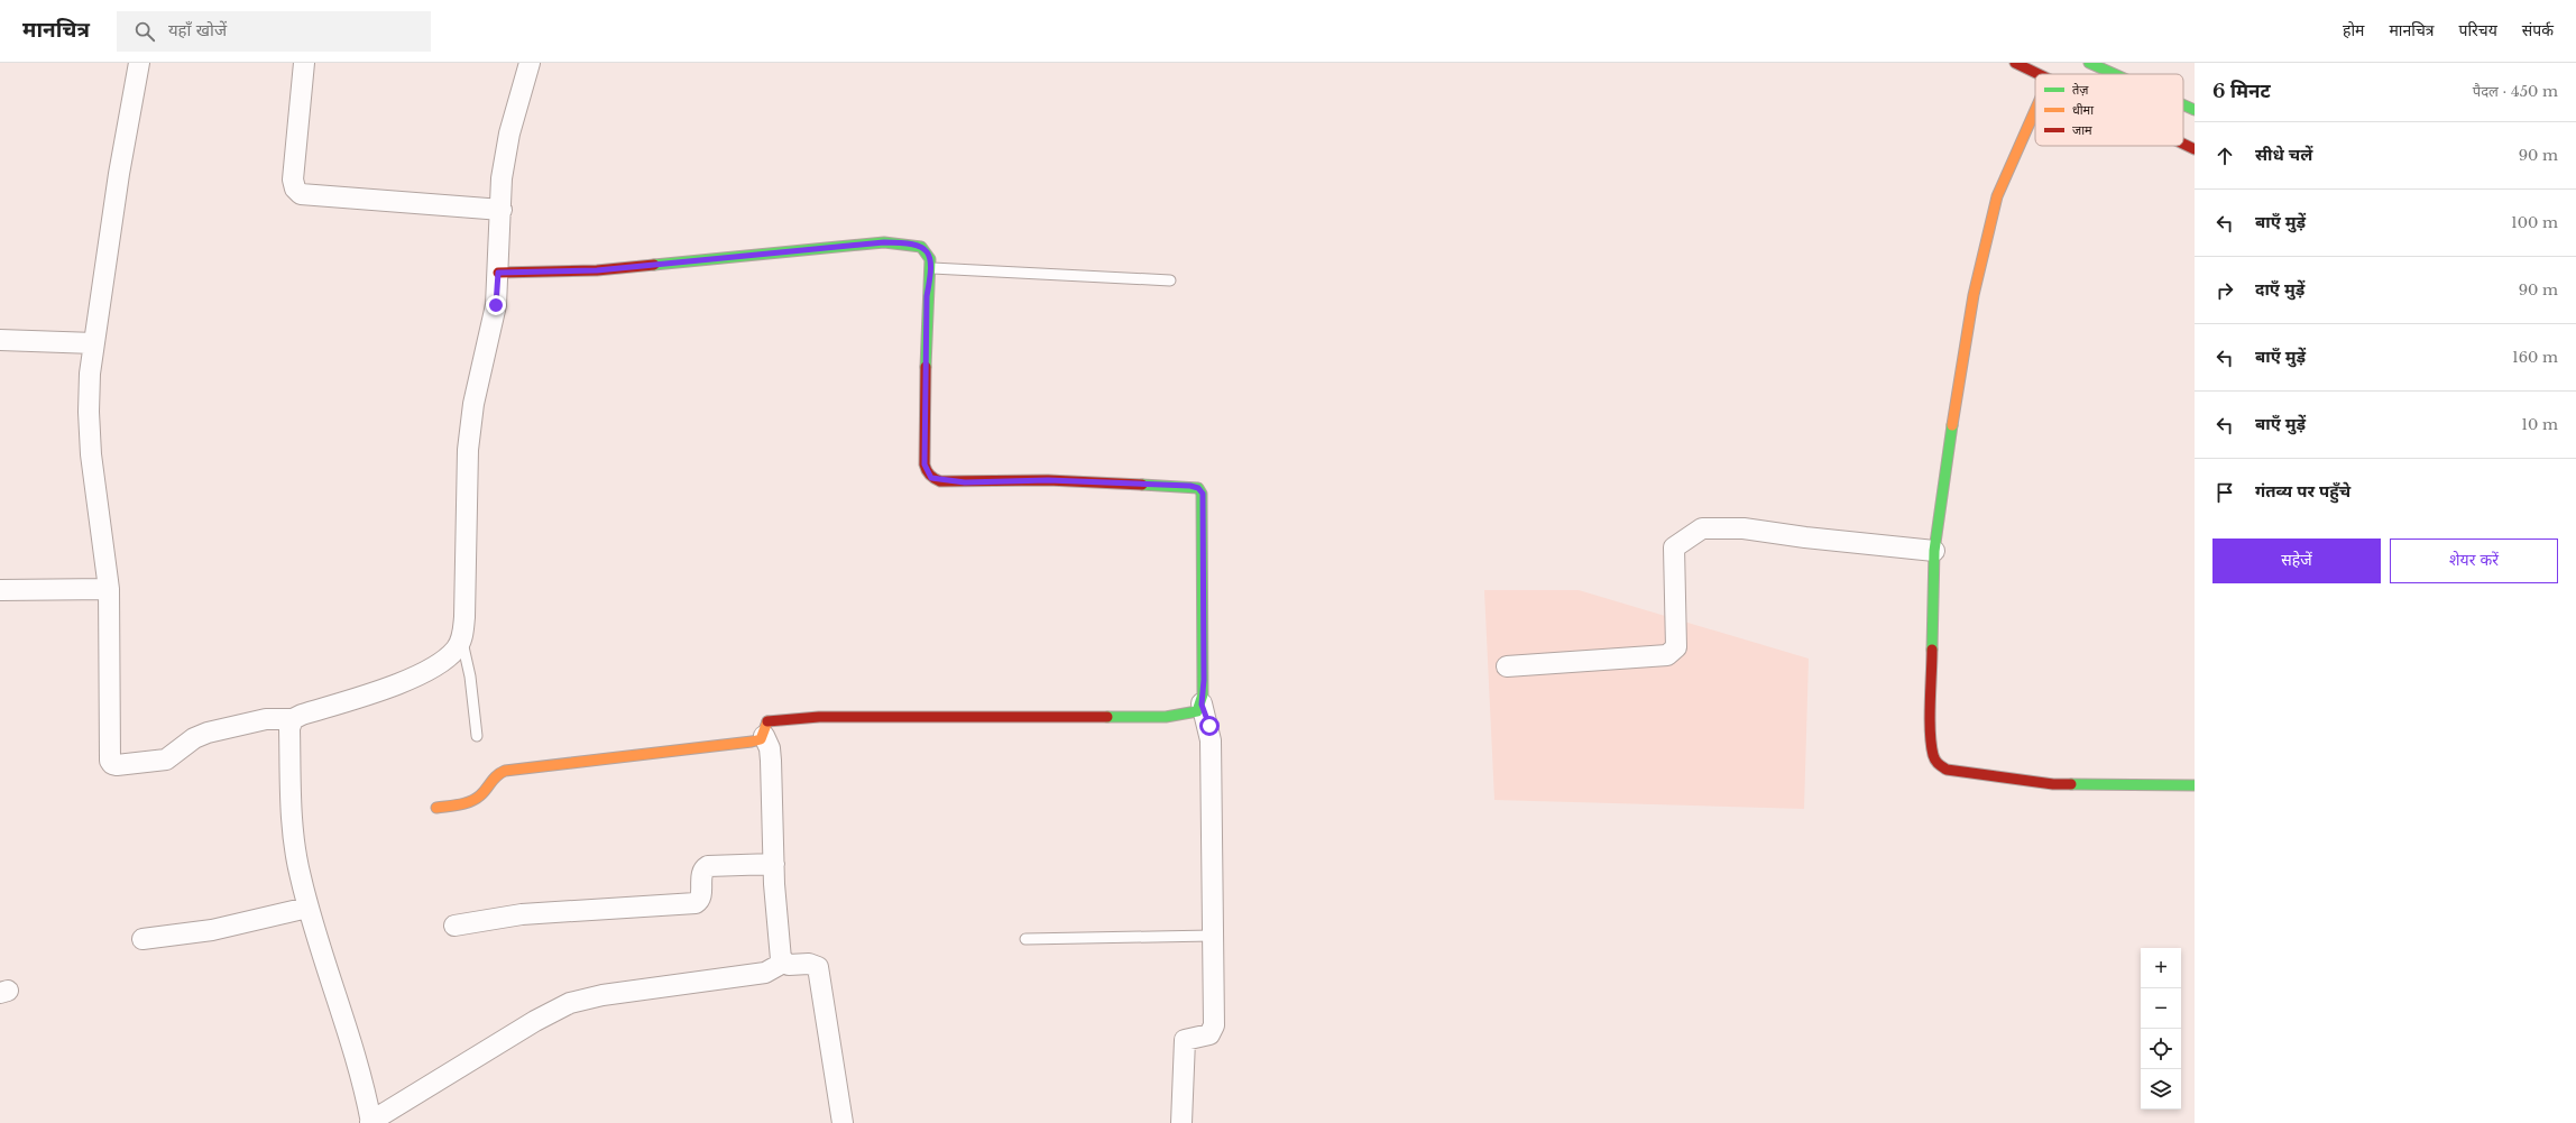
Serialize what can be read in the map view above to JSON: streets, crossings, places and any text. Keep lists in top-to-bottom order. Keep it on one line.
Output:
{"legend":["तेज़","धीमा","जाम"],"page":{"header":"मानचित्र","search":"यहाँ खोजें","nav":["होम","मानचित्र","परिचय","संपर्क"],"heading":["6 मिनट","पैदल · 450 m"],"list":[["सीधे चलें","90 m"],["बाएँ मुड़ें","100 m"],["दाएँ मुड़ें","90 m"],["बाएँ मुड़ें","160 m"],["बाएँ मुड़ें","10 m"],"गंतव्य पर पहुँचे"],"buttons":["सहेजें","शेयर करें"],"map_buttons":["+","−"]}}
